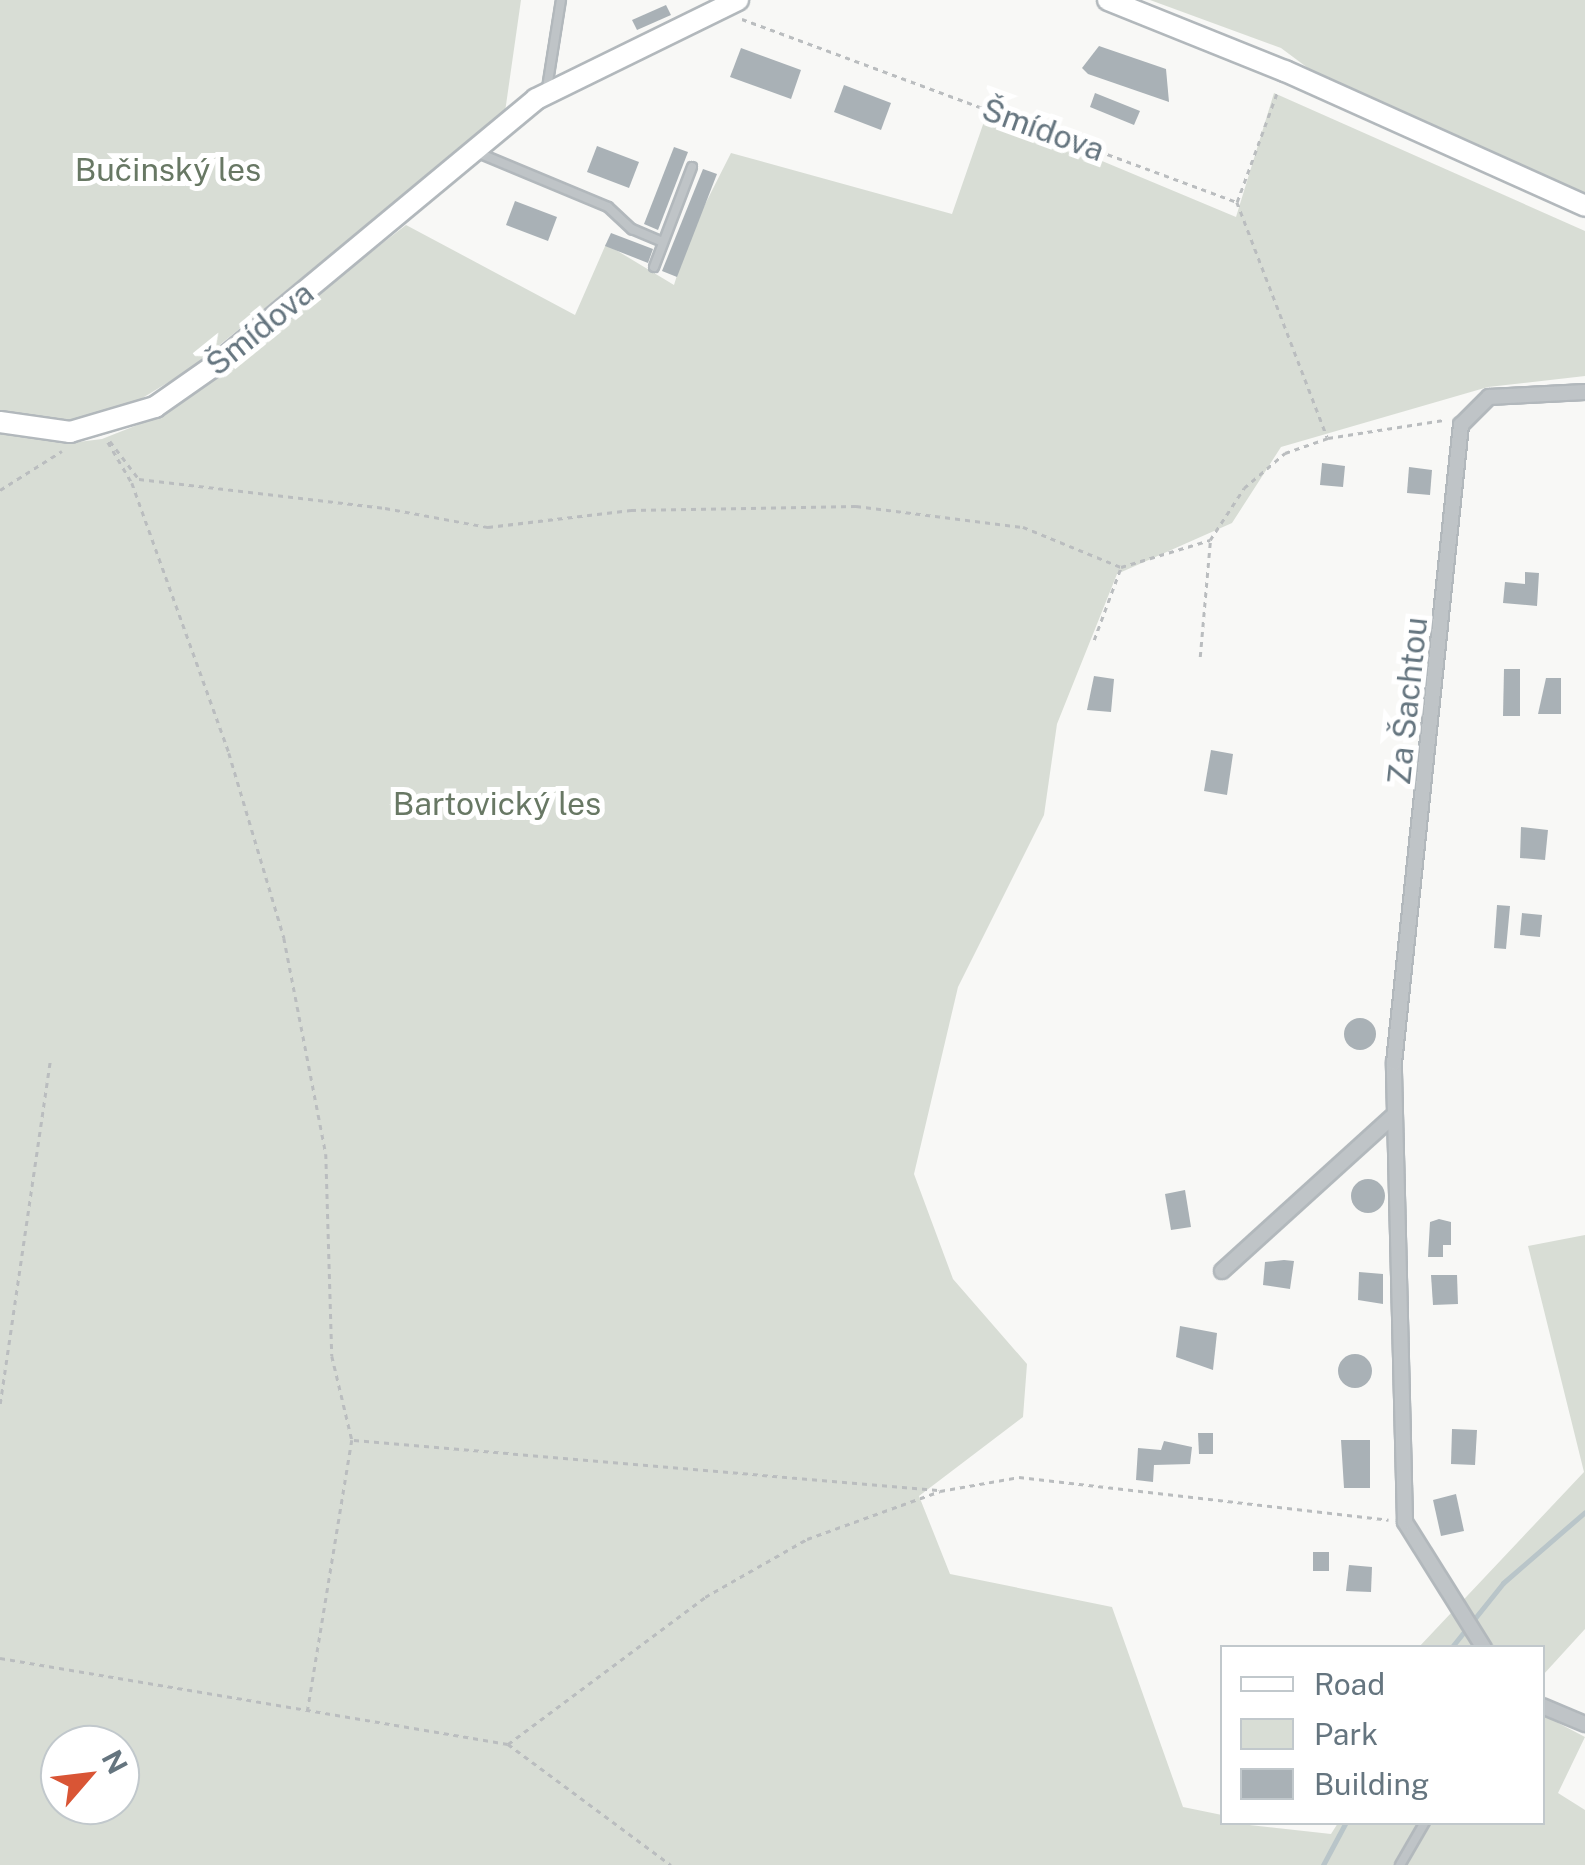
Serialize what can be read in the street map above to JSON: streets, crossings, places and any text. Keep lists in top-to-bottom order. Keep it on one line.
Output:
{"streets":{"street":["Šmídova","Za Šachtou"]},"parks":["Bučinský les","Bartovický les"],"legend":["Road","Park","Building"],"north":"top right"}
